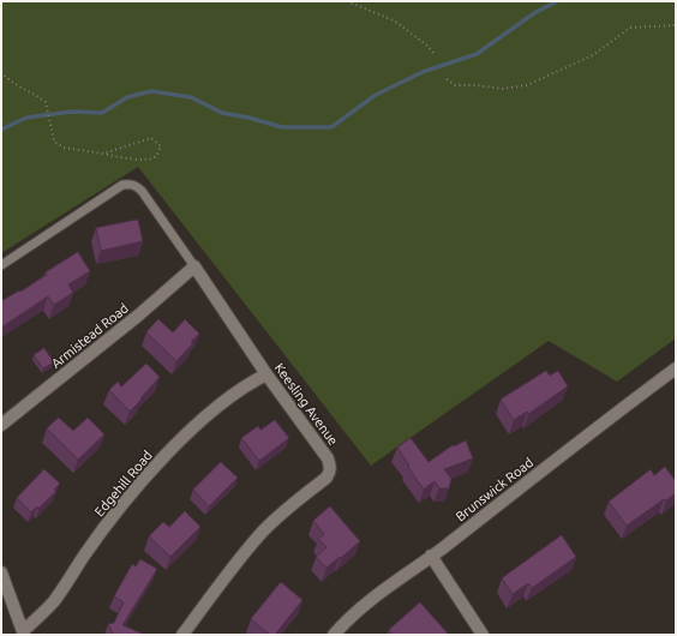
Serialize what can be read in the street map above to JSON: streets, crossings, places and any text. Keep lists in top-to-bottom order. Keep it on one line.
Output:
{"streets":{"street":["Armistead Road","Keesling Avenue","Edgehill Road","Brunswick Road"]},"crossings":[["Armistead Road","Keesling Avenue"],["Keesling Avenue","Edgehill Road"]]}
